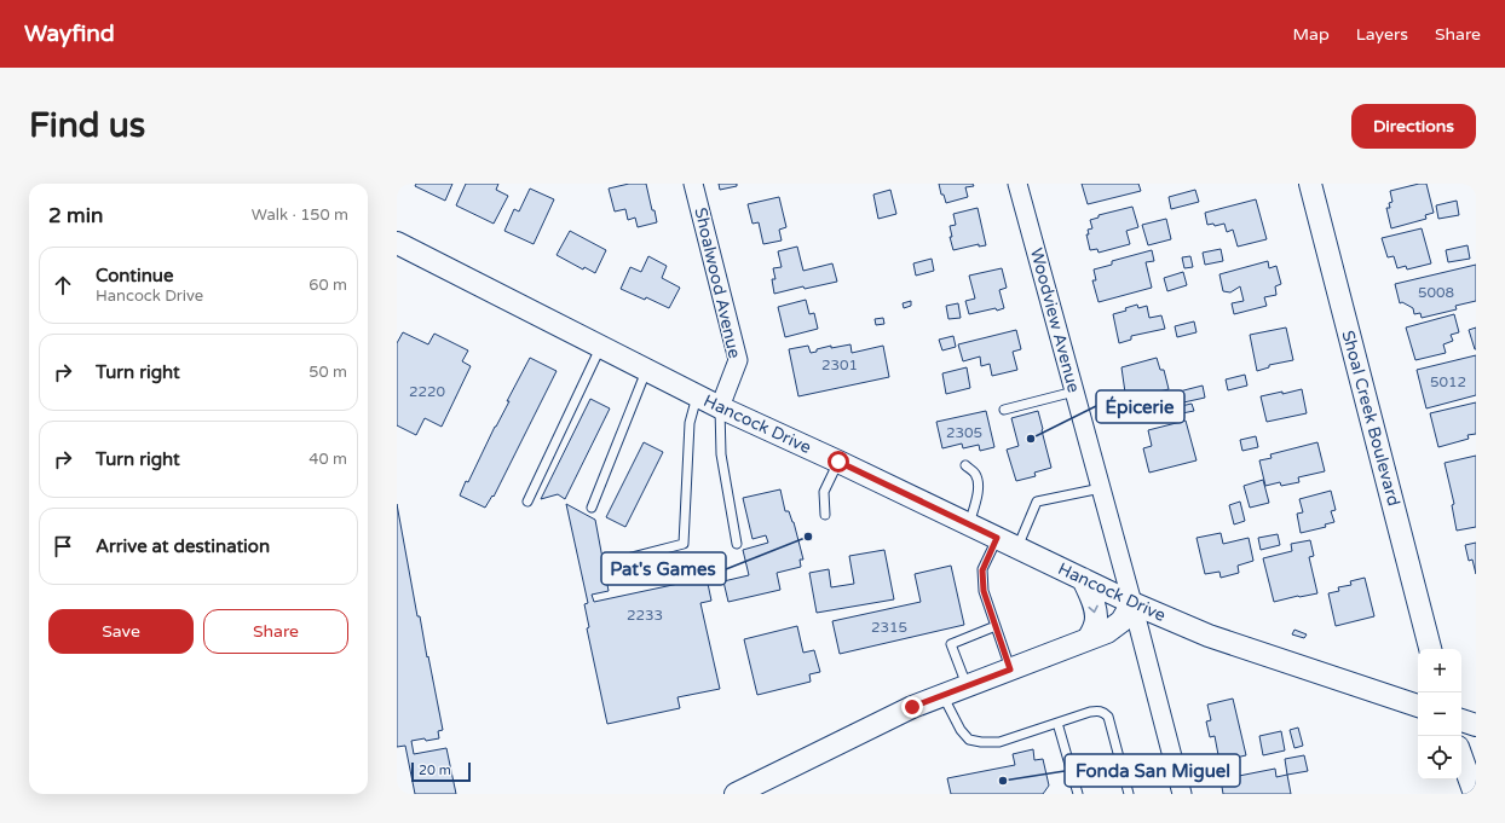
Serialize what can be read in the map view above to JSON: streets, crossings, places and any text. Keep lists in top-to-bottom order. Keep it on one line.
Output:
{"streets":{"street":["Shoalwood Avenue","Woodview Avenue","Shoal Creek Boulevard","Hancock Drive"]},"crossings":[["Shoalwood Avenue","Hancock Drive"],["Woodview Avenue","Hancock Drive"]],"places":["Épicerie","Pat's Games","Fonda San Miguel"],"house_numbers":["5008","2301","5012","2220","2305","2233","2315"],"scale_bar":"20 m","page":{"header":"Wayfind","nav":["Map","Layers","Share"],"buttons":["Directions",["Save","Share"]],"title":"Find us","heading":["2 min","Walk · 150 m"],"list":[["Continue","Hancock Drive","60 m"],["Turn right","50 m"],["Turn right","40 m"],"Arrive at destination"],"map_buttons":["+","−"],"scale":"20 m"}}
